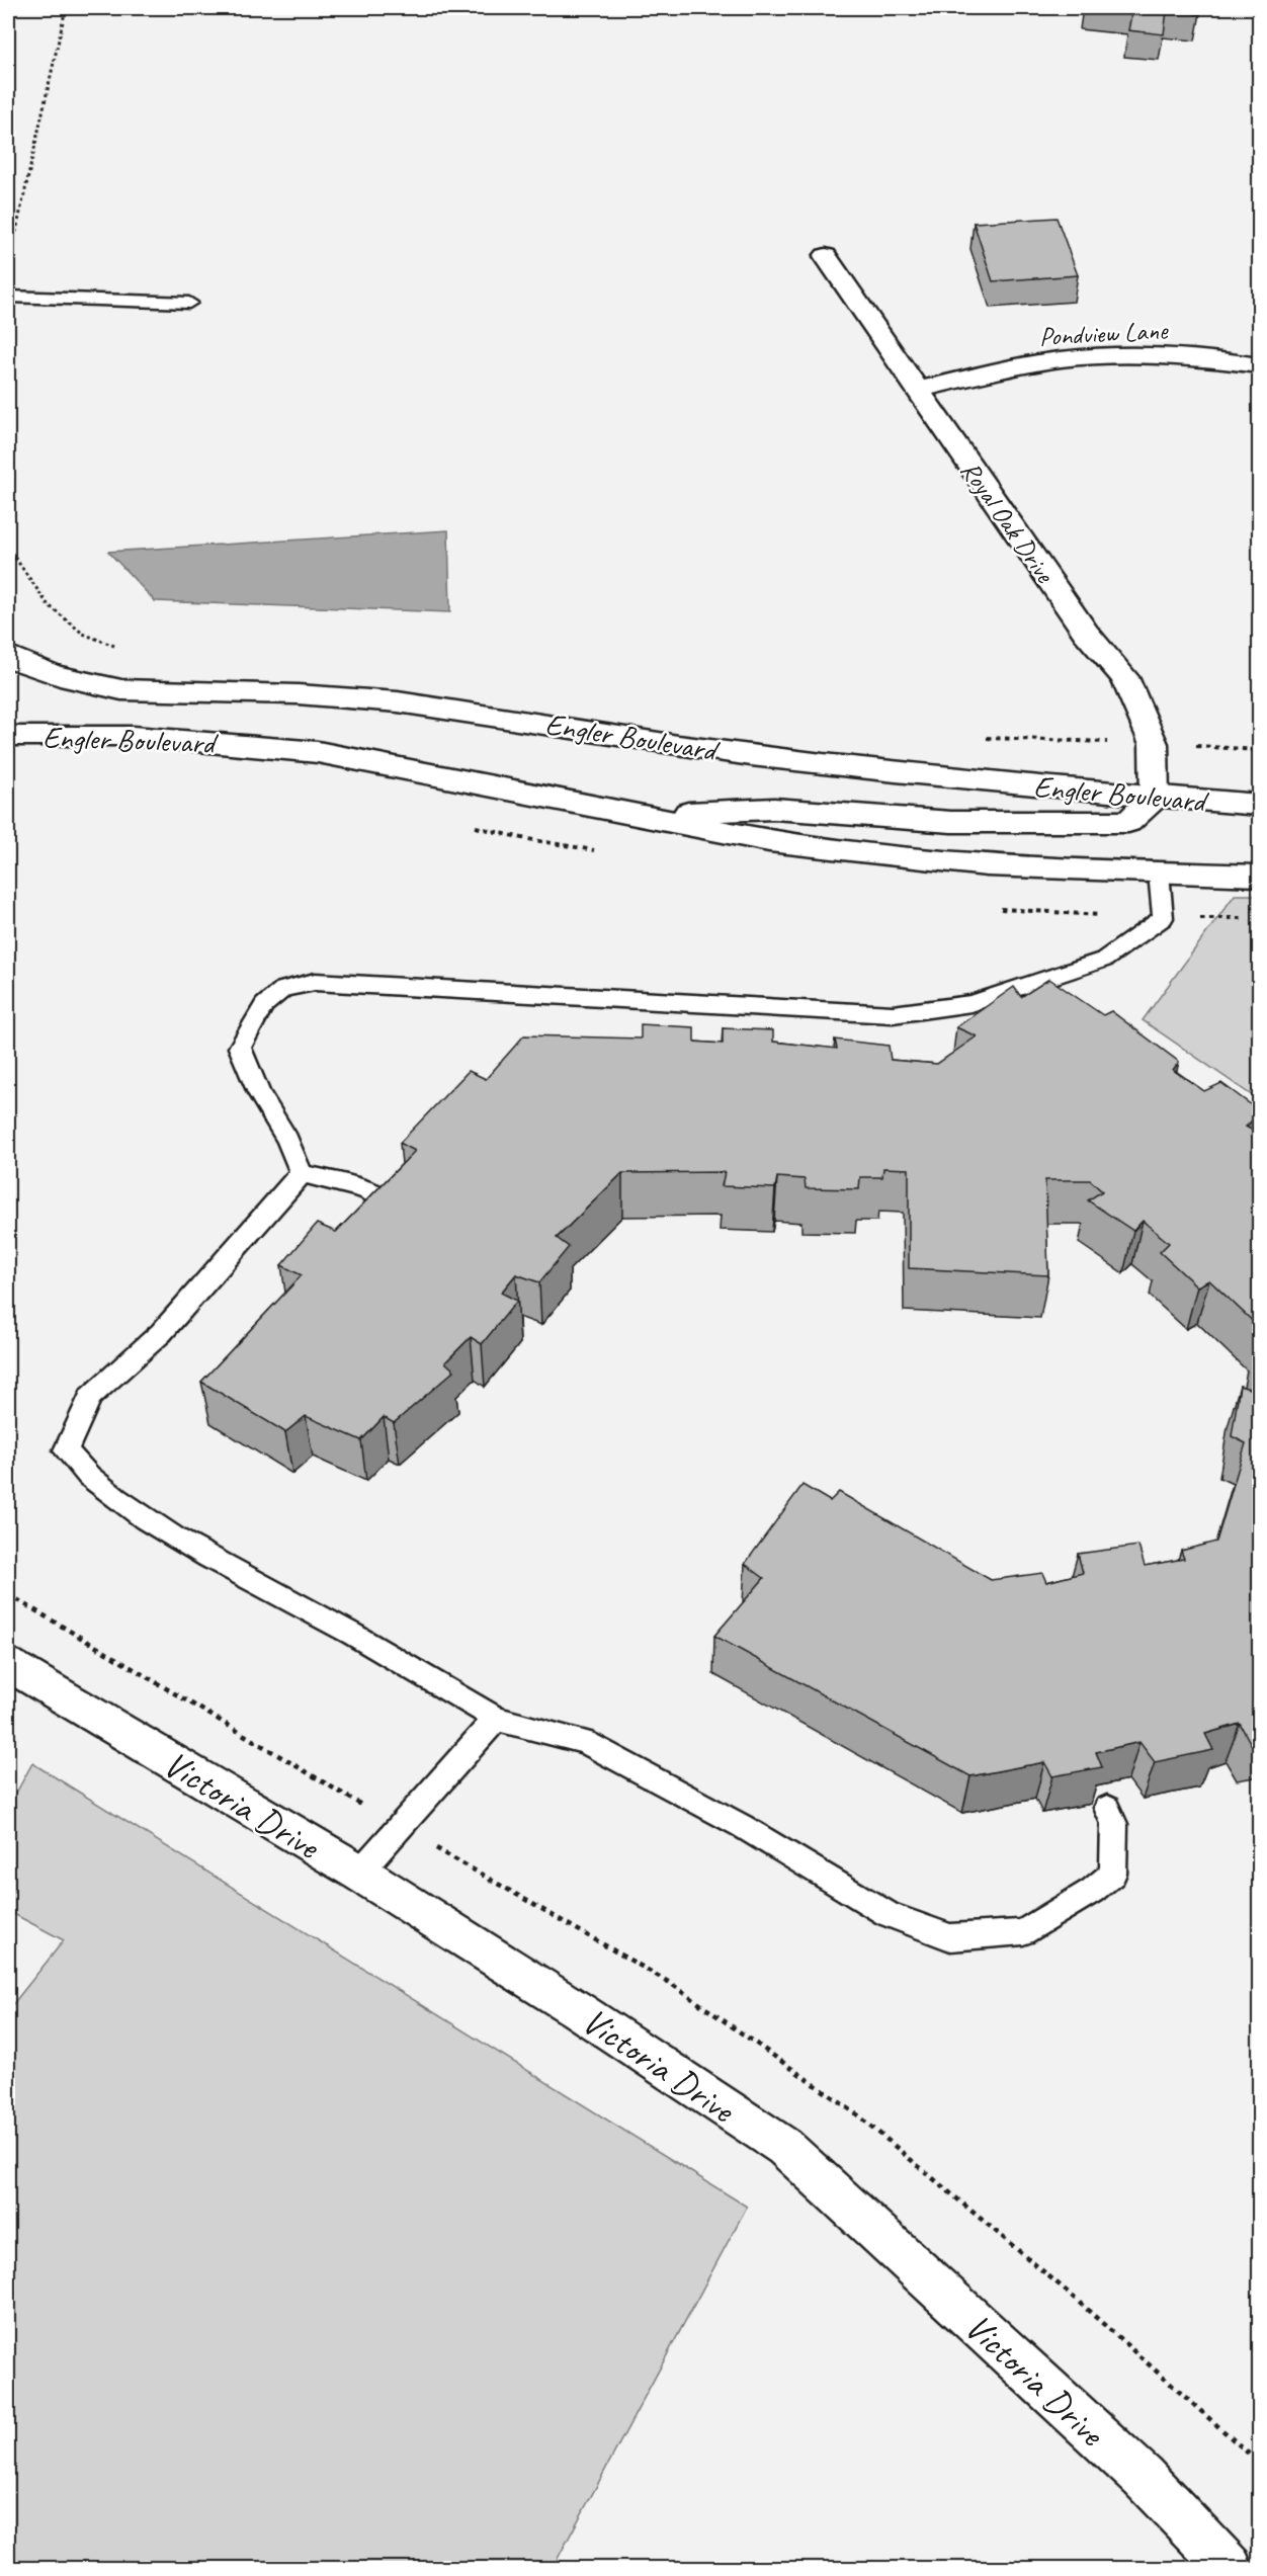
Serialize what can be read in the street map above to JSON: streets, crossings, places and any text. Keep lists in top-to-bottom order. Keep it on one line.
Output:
{"streets":{"main road":["Pondview Lane","Royal Oak Drive","Engler Boulevard","Victoria Drive"]},"crossings":[["Pondview Lane","Royal Oak Drive"],["Royal Oak Drive","Engler Boulevard"]]}
